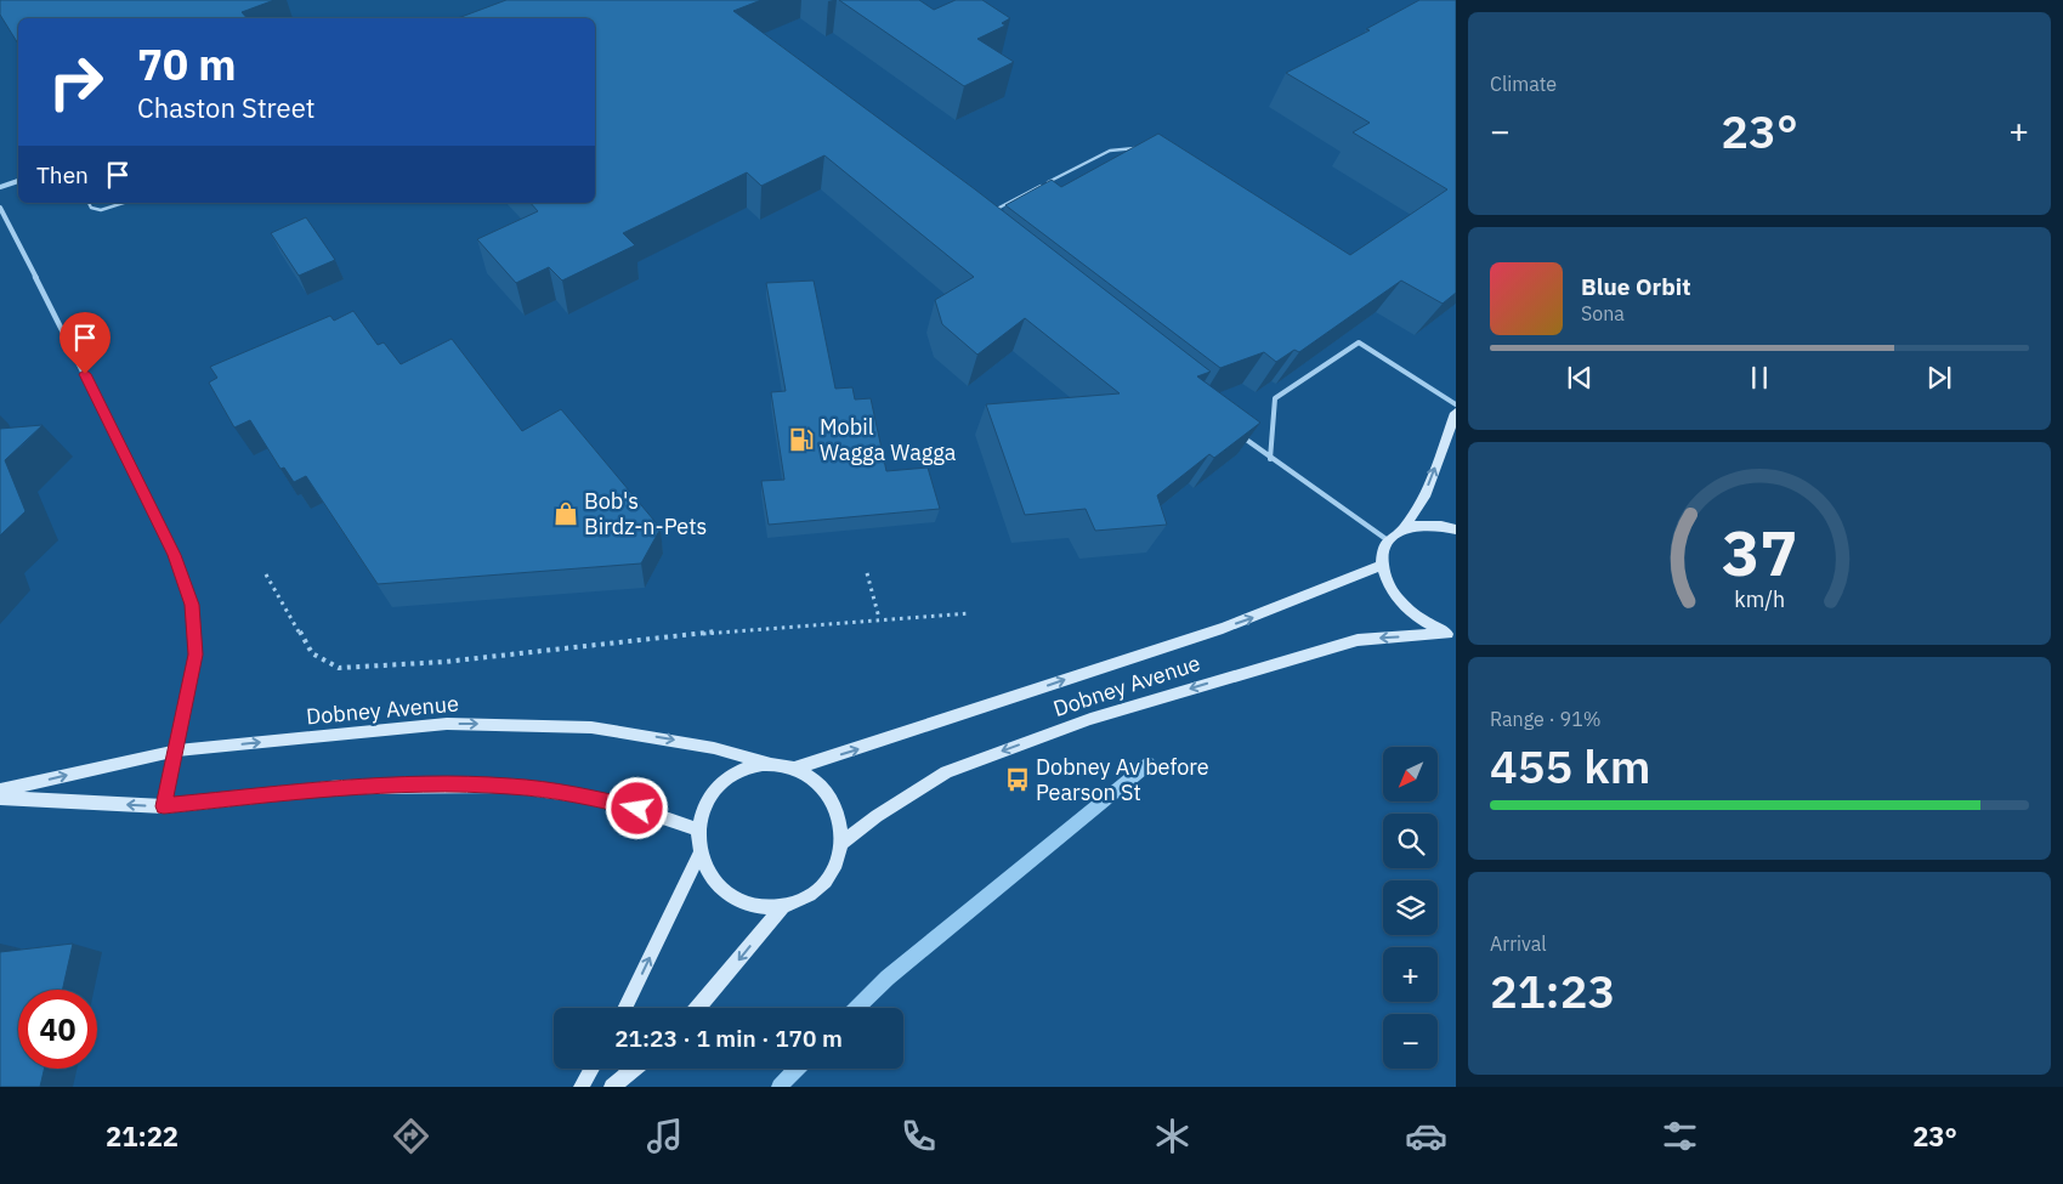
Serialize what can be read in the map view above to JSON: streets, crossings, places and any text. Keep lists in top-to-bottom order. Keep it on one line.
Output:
{"streets":{"main road":["Dobney Avenue"]},"places":{"fuel station":["Mobil Wagga Wagga"],"shop":["Bob's Birdz-n-Pets"],"bus stop":["Dobney Av before Pearson St"]},"north":"bottom left","page":{"tile":["Climate",["Range · 91%","455 km"],["Arrival","21:23"]],"turn":["70 m","Chaston Street"],"heat":["−","23°","+"],"then":"Then","song":["Blue Orbit","Sona"],"map_buttons":["+","−"],"limit":"40","trip":"21:23 · 1 min · 170 m","tabs":["21:22","23°"],"gauge":["37","km/h"]}}
